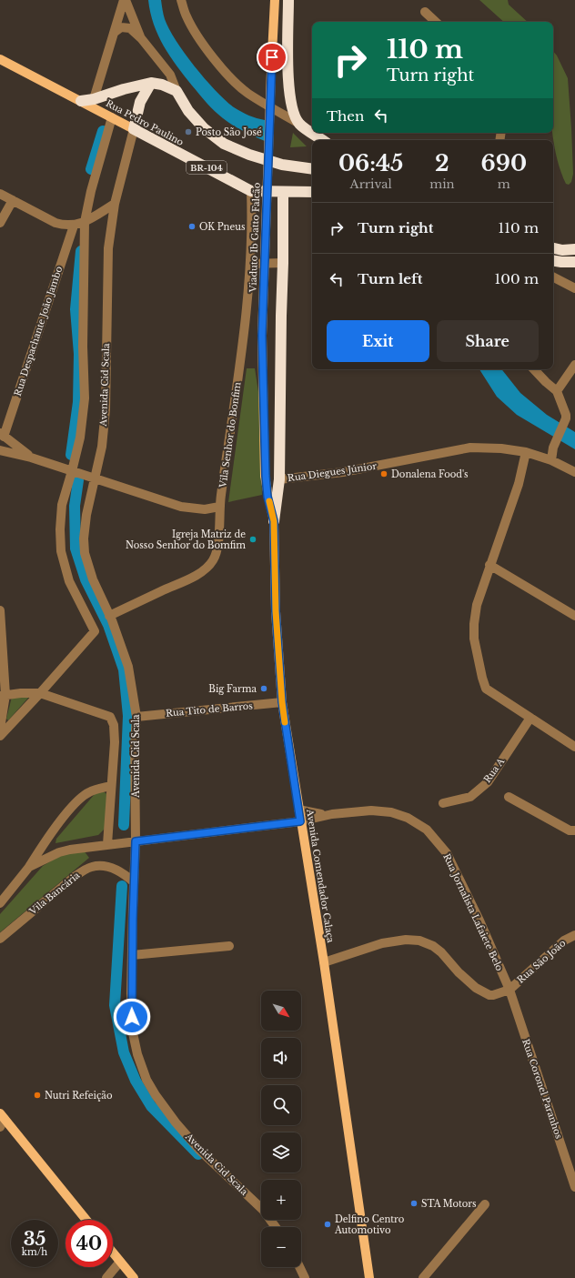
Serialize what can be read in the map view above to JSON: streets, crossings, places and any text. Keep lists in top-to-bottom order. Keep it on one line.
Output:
{"streets":{"highway":["Rua Pedro Paulino","BR-104"],"main road":["Viaduto Ib Gatto Falcão","Avenida Comendador Calaça"],"street":["Rua Despachante João Jambo","Avenida Cid Scala","Vila Senhor do Bonfim","Rua Diegues Júnior","Rua Tito de Barros","Rua A","Vila Bancária","Rua Jornalista Lafaiete Belo","Rua São João","Rua Coronel Paranhos"]},"crossings":[["Rua Pedro Paulino","BR-104"],["Rua Pedro Paulino","Avenida Cid Scala"],["Rua Pedro Paulino","Vila Senhor do Bonfim"],["Viaduto Ib Gatto Falcão","Avenida Comendador Calaça"],["Avenida Cid Scala","Vila Senhor do Bonfim"],["Avenida Cid Scala","Rua Tito de Barros"],["Avenida Cid Scala","Vila Bancária"],["Avenida Cid Scala","Rua Jornalista Lafaiete Belo"],["Rua Tito de Barros","Avenida Comendador Calaça"],["Avenida Comendador Calaça","Rua Jornalista Lafaiete Belo"],["Rua Jornalista Lafaiete Belo","Rua São João"],["Rua Jornalista Lafaiete Belo","Rua Coronel Paranhos"],["Rua São João","Rua Coronel Paranhos"]],"places":["Posto São José","OK Pneus","Donalena Food's","Igreja Matriz de Nosso Senhor do Bomfim","Big Farma","Nutri Refeição","STA Motors","Delfino Centro Automotivo"],"north":"bottom right","page":{"turn":["110 m","Turn right"],"then":"Then","eta":["06:45","Arrival","2","min","690","m"],"list":[{"name":"Turn right","value":"110 m"},{"name":"Turn left","value":"100 m"}],"buttons":["Exit","Share"],"map_buttons":["+","−"],"speed":"35 km/h","limit":"40"}}
